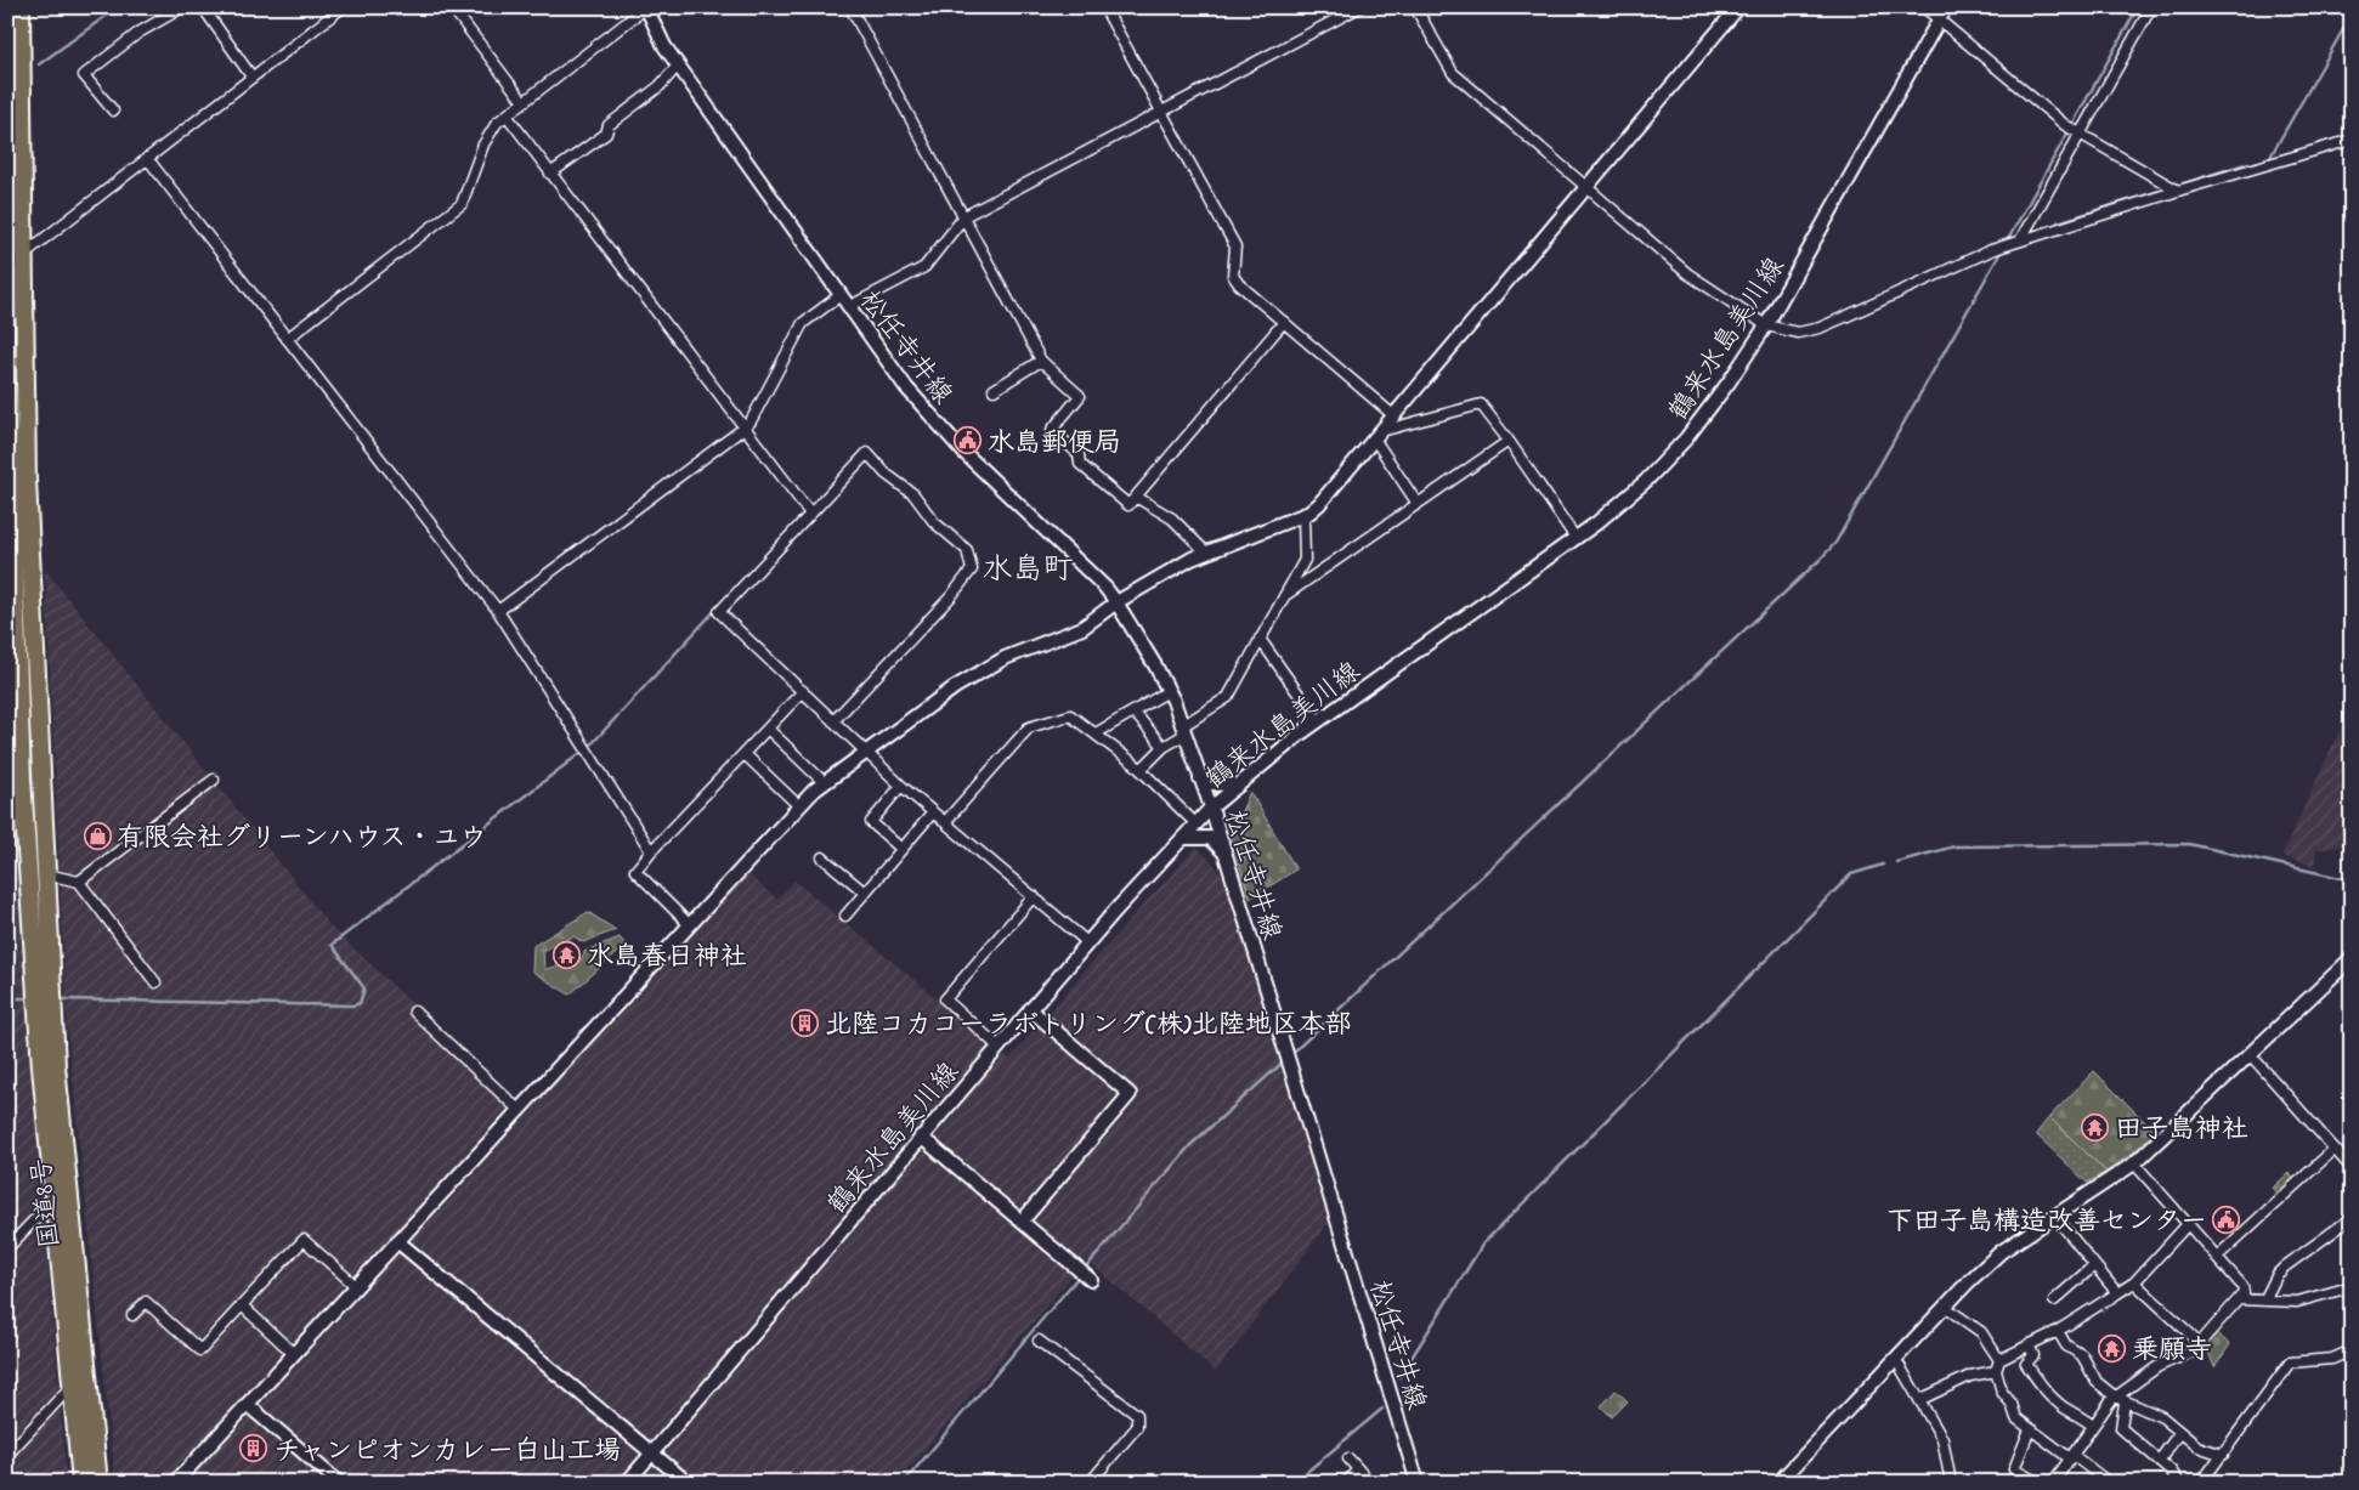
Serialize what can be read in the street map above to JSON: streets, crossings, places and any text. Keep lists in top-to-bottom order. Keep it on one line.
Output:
{"streets":{"highway":["国道8号"],"street":["鶴来水島美川線","松任寺井線"]},"crossings":[["鶴来水島美川線","松任寺井線"]],"districts":["水島町"],"places":{"public building":["水島郵便局","下田子島構造改善センター"],"shop":["有限会社グリーンハウス・ユウ"],"temple":["水島春日神社","田子島神社","乗願寺"],"building":["北陸コカコーラボトリング(株)北陸地区本部","チャンピオンカレー白山工場"]}}
